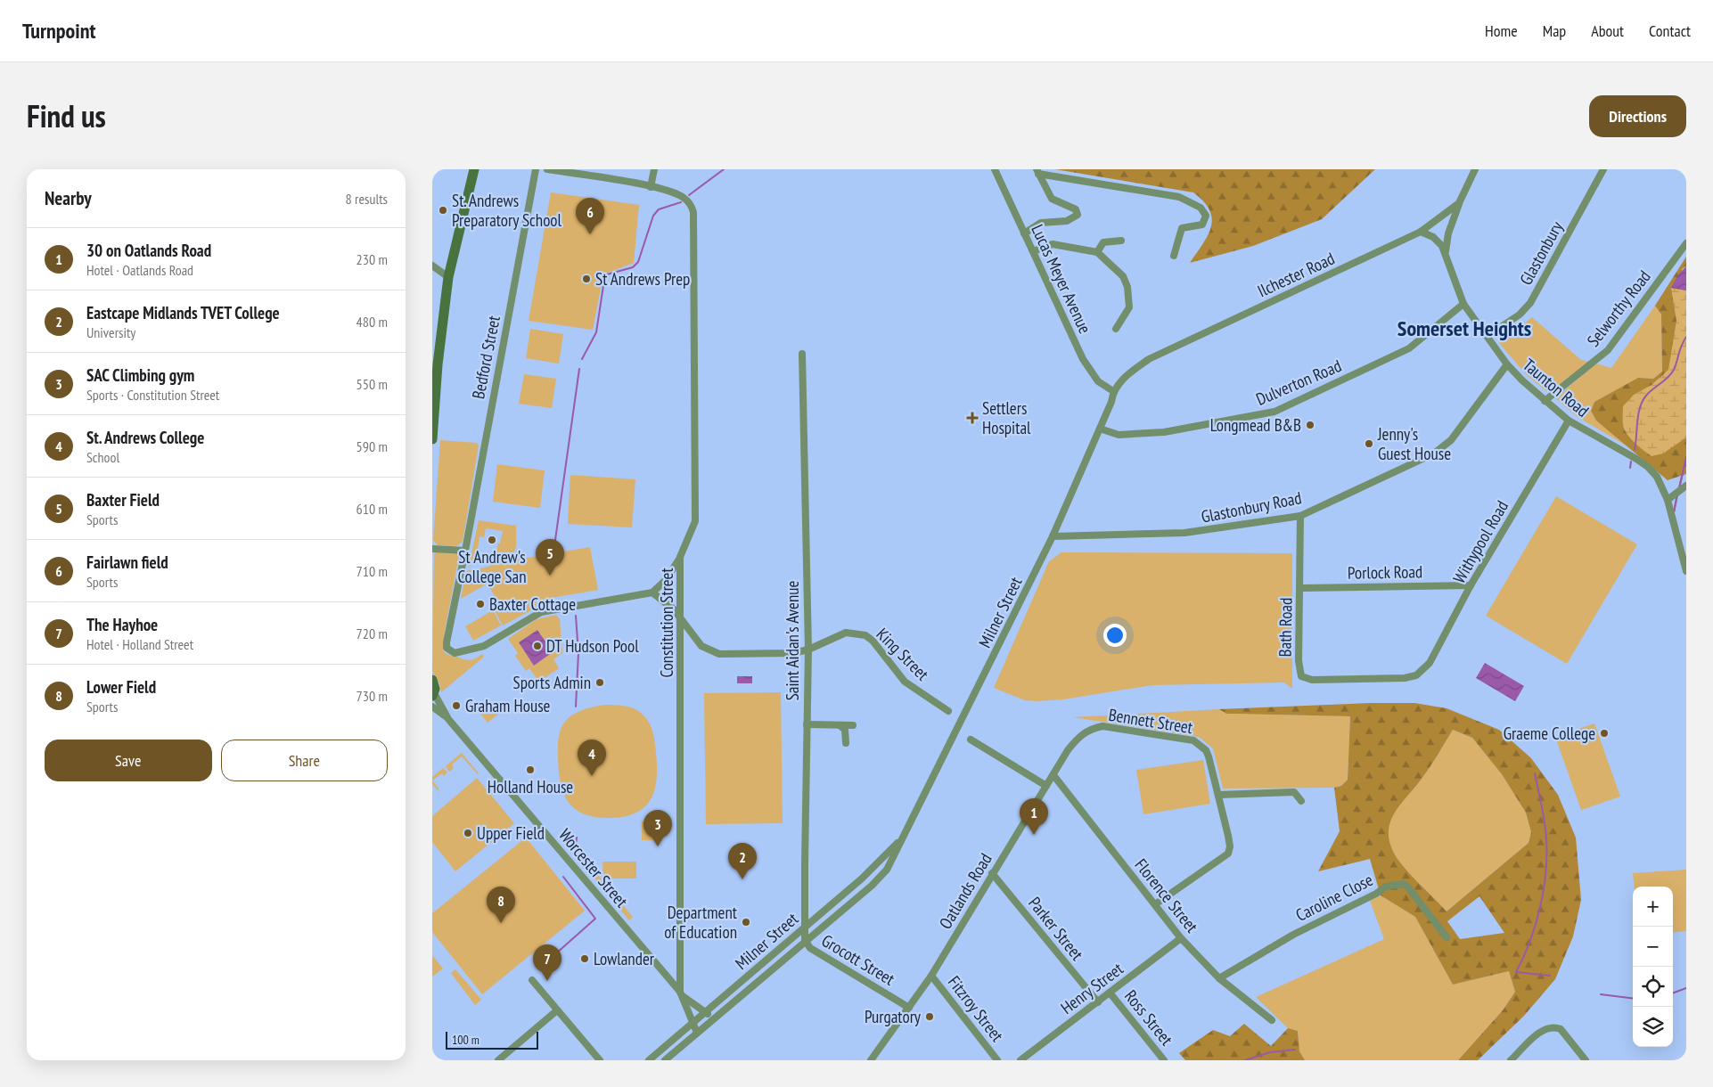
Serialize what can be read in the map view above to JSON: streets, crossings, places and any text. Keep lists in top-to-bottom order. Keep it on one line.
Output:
{"streets":{"street":["Glastonbury","Ilchester Road","Lucas Meyer Avenue","Selworthy Road","Bedford Street","Dulverton Road","Taunton Road","Glastonbury Road","Withypool Road","Porlock Road","Milner Street","Constitution Street","Bath Road","Saint Aidan's Avenue","King Street","Bennett Street","Worcester Street","Oatlands Road","Florence Street","Caroline Close","Parker Street","Grocott Street","Henry Street","Fitzroy Street","Ross Street"]},"crossings":[["Glastonbury","Taunton Road"],["Ilchester Road","Lucas Meyer Avenue"],["Ilchester Road","Taunton Road"],["Ilchester Road","Milner Street"],["Lucas Meyer Avenue","Milner Street"],["Selworthy Road","Taunton Road"],["Bedford Street","King Street"],["Dulverton Road","Taunton Road"],["Dulverton Road","Milner Street"],["Taunton Road","Glastonbury Road"],["Taunton Road","Withypool Road"],["Glastonbury Road","Milner Street"],["Glastonbury Road","Bath Road"],["Withypool Road","Porlock Road"],["Withypool Road","Bath Road"],["Porlock Road","Bath Road"],["Milner Street","Saint Aidan's Avenue"],["Milner Street","Worcester Street"],["Milner Street","Grocott Street"],["Constitution Street","King Street"],["Constitution Street","Worcester Street"],["Saint Aidan's Avenue","King Street"],["Saint Aidan's Avenue","Grocott Street"],["Bennett Street","Oatlands Road"],["Bennett Street","Florence Street"],["Oatlands Road","Florence Street"],["Oatlands Road","Parker Street"],["Oatlands Road","Grocott Street"],["Oatlands Road","Fitzroy Street"],["Florence Street","Caroline Close"],["Florence Street","Henry Street"],["Parker Street","Henry Street"],["Henry Street","Ross Street"]],"districts":["Somerset Heights"],"places":{"other":["St. Andrews Preparatory School","St Andrews Prep","Longmead B&B","Jenny's Guest House","St Andrew's College San","Baxter Cottage","DT Hudson Pool","Sports Admin","Graham House","Graeme College","Holland House","Upper Field","Department of Education","Lowlander","Purgatory"],"health":["Settlers Hospital"]},"scale_bar":"100 m","page":{"header":"Turnpoint","nav":["Home","Map","About","Contact"],"title":"Find us","buttons":["Directions",["Save","Share"]],"heading":["Nearby","8 results"],"pins":["6","5","4","1","3","2","8","7"],"list":[{"mark":"1","name":"30 on Oatlands Road","note":"Hotel · Oatlands Road","value":"230 m"},{"mark":"2","name":"Eastcape Midlands TVET College","note":"University","value":"480 m"},{"mark":"3","name":"SAC Climbing gym","note":"Sports · Constitution Street","value":"550 m"},{"mark":"4","name":"St. Andrews College","note":"School","value":"590 m"},{"mark":"5","name":"Baxter Field","note":"Sports","value":"610 m"},{"mark":"6","name":"Fairlawn field","note":"Sports","value":"710 m"},{"mark":"7","name":"The Hayhoe","note":"Hotel · Holland Street","value":"720 m"},{"mark":"8","name":"Lower Field","note":"Sports","value":"730 m"}],"map_buttons":["+","−"],"scale":"100 m"}}
